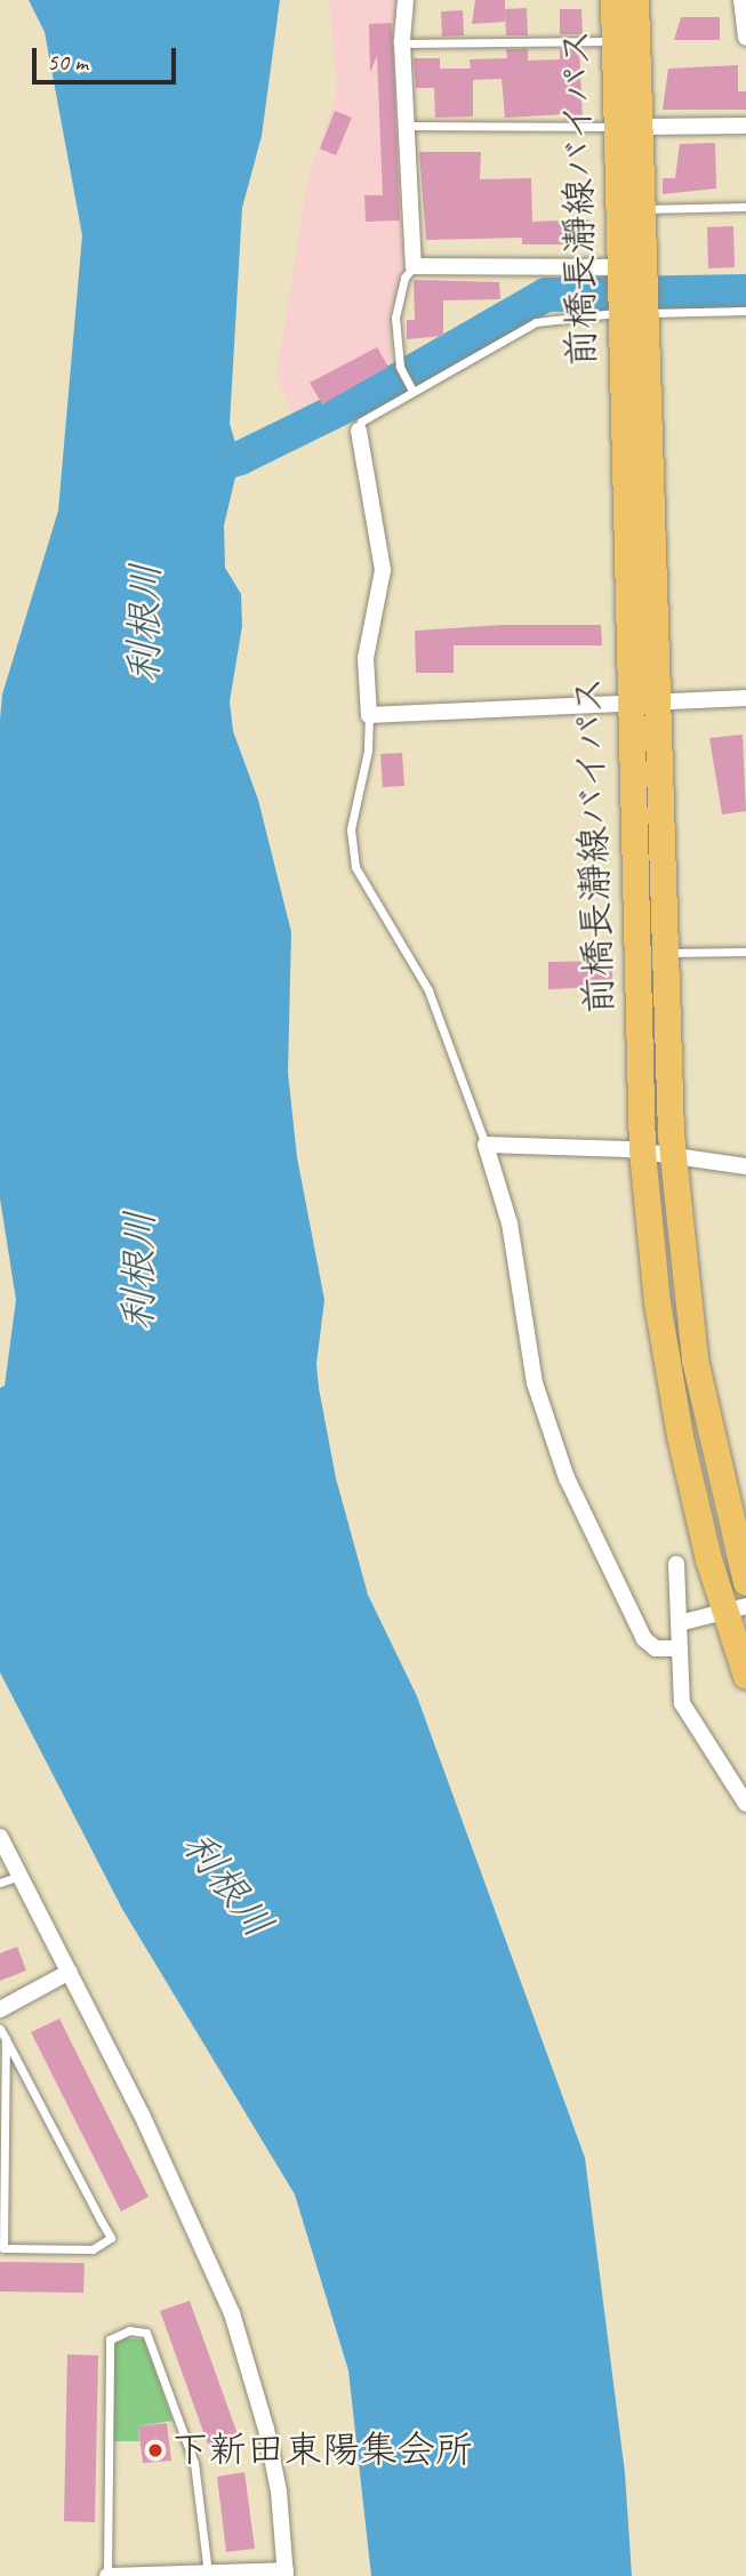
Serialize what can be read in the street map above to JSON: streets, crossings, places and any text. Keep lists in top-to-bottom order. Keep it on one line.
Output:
{"streets":{"main road":["前橋長瀞線バイパス"]},"water":["利根川"],"places":["下新田東陽集会所"],"scale_bar":"50 m"}
